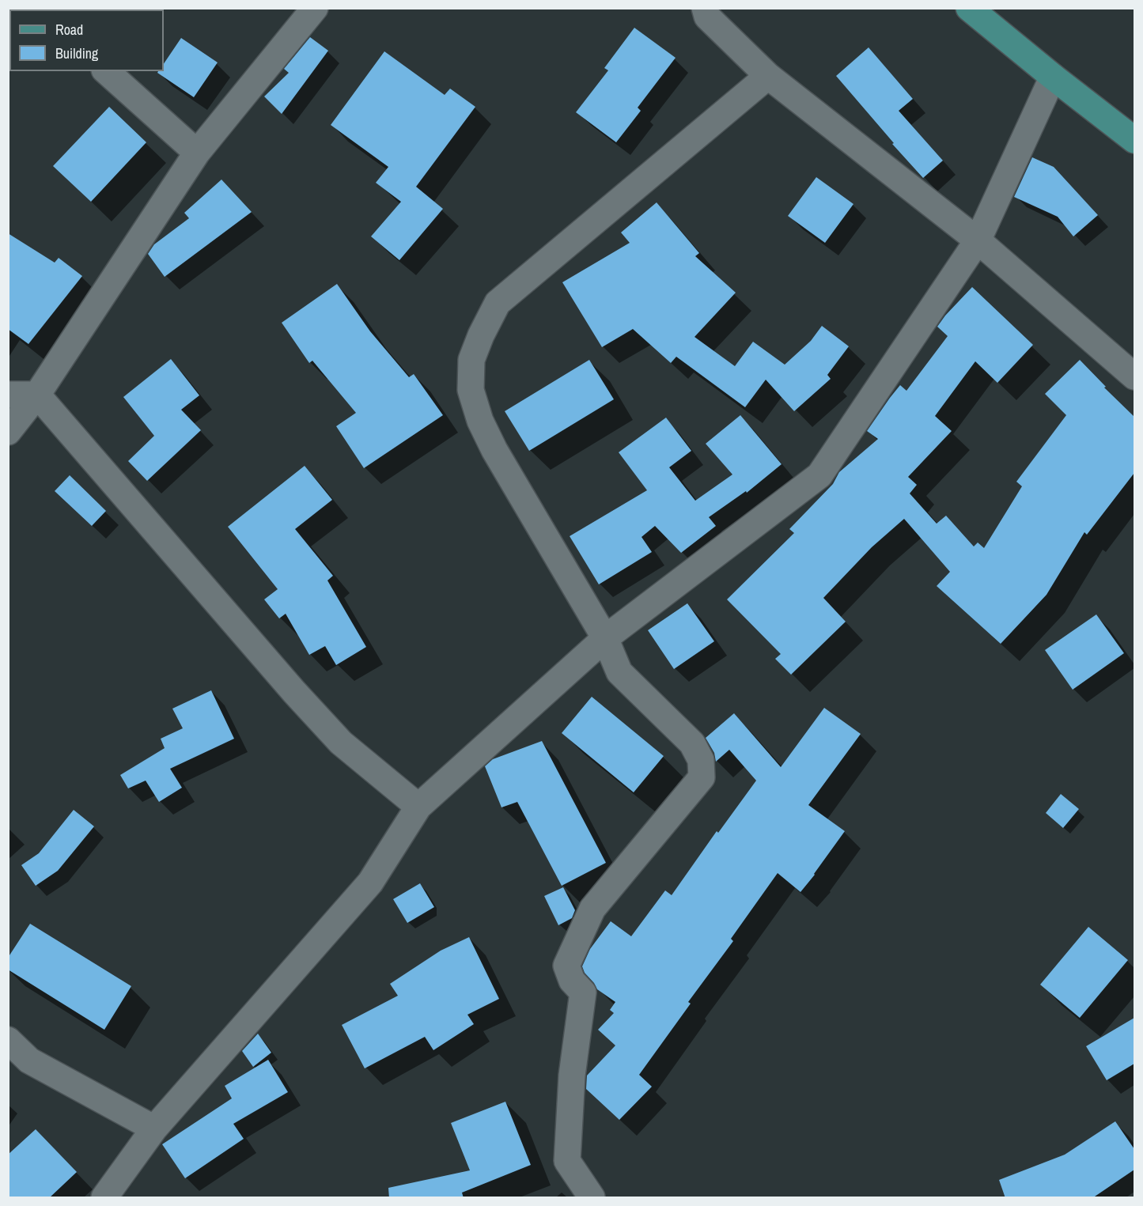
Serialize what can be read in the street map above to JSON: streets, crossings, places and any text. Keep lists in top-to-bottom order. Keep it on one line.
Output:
{"legend":["Road","Building"]}
